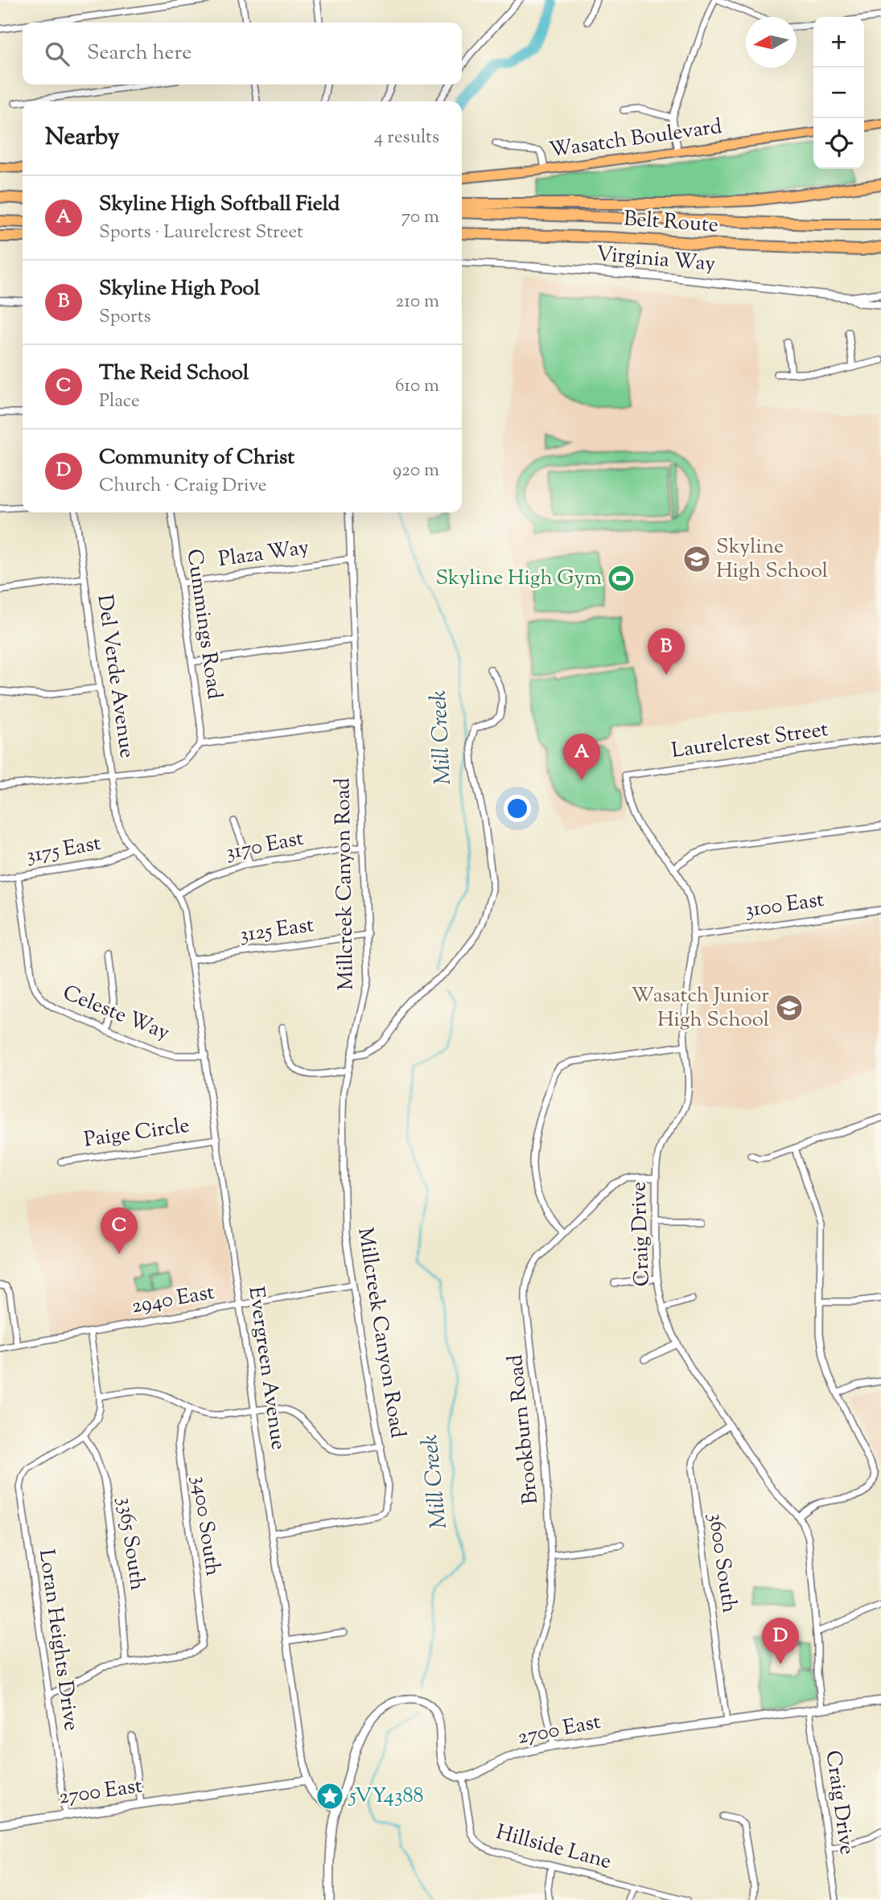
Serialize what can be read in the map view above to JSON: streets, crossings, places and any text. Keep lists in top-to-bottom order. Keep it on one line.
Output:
{"streets":{"highway":["Belt Route"],"main road":["Wasatch Boulevard"],"street":["Virginia Way","Plaza Way","Cummings Road","Del Verde Avenue","Laurelcrest Street","3170 East","3175 East","Millcreek Canyon Road","3100 East","3125 East","Celeste Way","Paige Circle","Craig Drive","2940 East","Evergreen Avenue","Brookburn Road","3400 South","3365 South","3600 South","Loran Heights Drive","2700 East","Hillside Lane"]},"crossings":[["Plaza Way","Cummings Road"],["Plaza Way","Millcreek Canyon Road"],["Del Verde Avenue","3175 East"],["Del Verde Avenue","Evergreen Avenue"],["Laurelcrest Street","Craig Drive"],["3170 East","Millcreek Canyon Road"],["3170 East","Evergreen Avenue"],["3175 East","Celeste Way"],["3175 East","Evergreen Avenue"],["Millcreek Canyon Road","3125 East"],["Millcreek Canyon Road","2940 East"],["Millcreek Canyon Road","Evergreen Avenue"],["3100 East","Craig Drive"],["3125 East","Evergreen Avenue"],["Celeste Way","Evergreen Avenue"],["Paige Circle","Evergreen Avenue"],["Craig Drive","Brookburn Road"],["Craig Drive","3600 South"],["Craig Drive","2700 East"],["2940 East","Evergreen Avenue"],["Evergreen Avenue","2700 East"],["Brookburn Road","2700 East"],["3400 South","3365 South"],["3365 South","Loran Heights Drive"],["3600 South","2700 East"],["Loran Heights Drive","2700 East"],["2700 East","Hillside Lane"]],"water":["Mill Creek"],"places":{"school or university":["Skyline High School","Wasatch Junior High School"],"sports":["Skyline High Gym"],"place":["5VY4388"]},"north":"left","page":{"map_buttons":["+","−"],"search":"Search here","heading":["Nearby","4 results"],"list":[{"mark":"A","name":"Skyline High Softball Field","note":"Sports · Laurelcrest Street","value":"70 m"},{"mark":"B","name":"Skyline High Pool","note":"Sports","value":"210 m"},{"mark":"C","name":"The Reid School","note":"Place","value":"610 m"},{"mark":"D","name":"Community of Christ","note":"Church · Craig Drive","value":"920 m"}],"pins":["B","A","C","D"]}}
